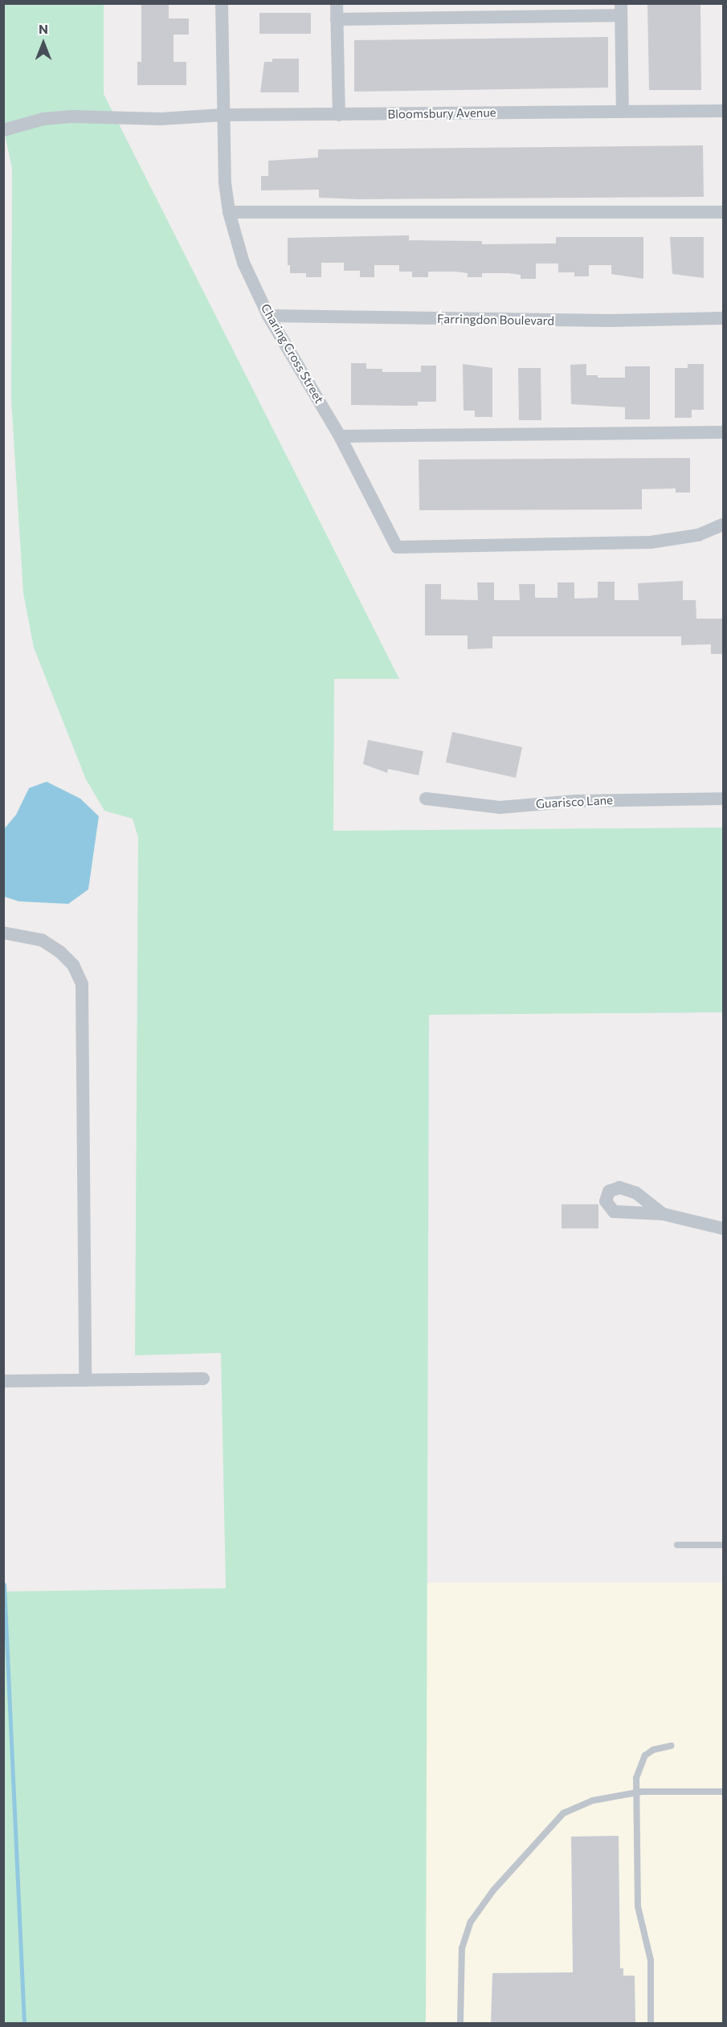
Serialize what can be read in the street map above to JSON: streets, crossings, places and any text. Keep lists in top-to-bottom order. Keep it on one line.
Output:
{"streets":{"street":["Bloomsbury Avenue","Farringdon Boulevard","Charing Cross Street","Guarisco Lane"]},"crossings":[["Bloomsbury Avenue","Charing Cross Street"],["Farringdon Boulevard","Charing Cross Street"]],"north":"top"}
